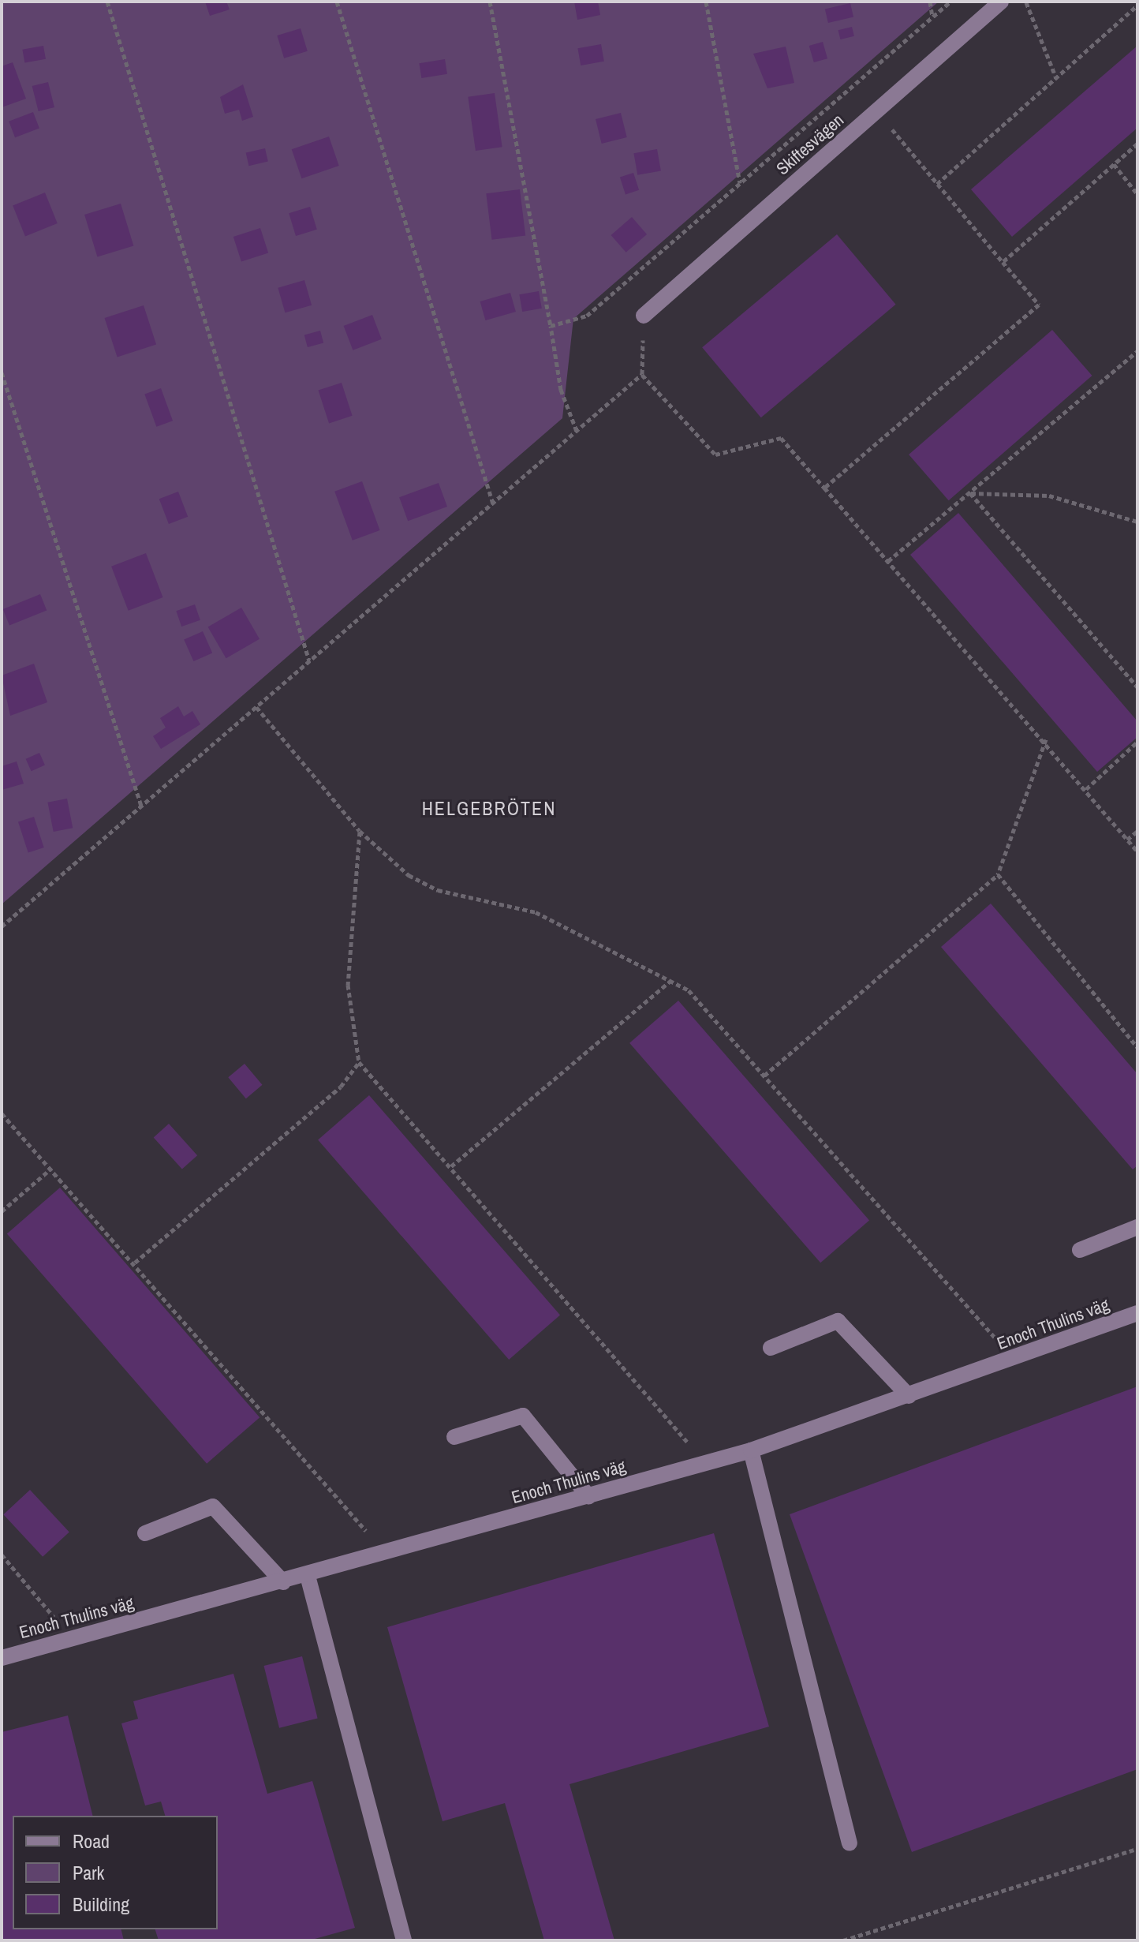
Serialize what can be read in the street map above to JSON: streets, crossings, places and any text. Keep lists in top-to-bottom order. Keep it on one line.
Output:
{"streets":{"street":["Skiftesvägen","Enoch Thulins väg"]},"districts":["HELGEBRÖTEN"],"legend":["Road","Park","Building"]}
